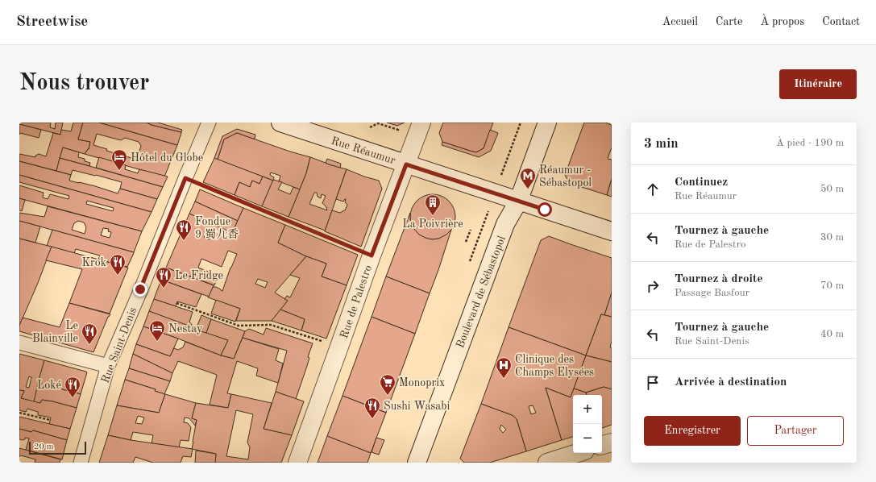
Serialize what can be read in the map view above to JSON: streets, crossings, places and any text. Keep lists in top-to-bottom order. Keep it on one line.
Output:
{"streets":{"main road":["Rue Réaumur","Boulevard de Sébastopol","Rue de Palestro"],"street":["Rue Saint-Denis"]},"crossings":[["Rue Réaumur","Boulevard de Sébastopol"],["Rue Réaumur","Rue de Palestro"]],"places":{"hotel":["Hôtel du Globe","Nestay"],"metro station":["Réaumur - Sébastopol"],"building":["La Poivrière"],"restaurant":["Fondue 9 蜀九香","Krok","Le Fridge","Le Blainville","Loké","Sushi Wasabi"],"hospital":["Clinique des Champs Elysées"],"supermarket":["Monoprix"]},"scale_bar":"20 m","page":{"header":"Streetwise","nav":["Accueil","Carte","À propos","Contact"],"buttons":["Itinéraire",["Enregistrer","Partager"]],"title":"Nous trouver","heading":["3 min","À pied · 190 m"],"list":[["Continuez","Rue Réaumur","50 m"],["Tournez à gauche","Rue de Palestro","30 m"],["Tournez à droite","Passage Basfour","70 m"],["Tournez à gauche","Rue Saint-Denis","40 m"],"Arrivée à destination"],"map_buttons":["+","−"],"scale":"20 m"}}
